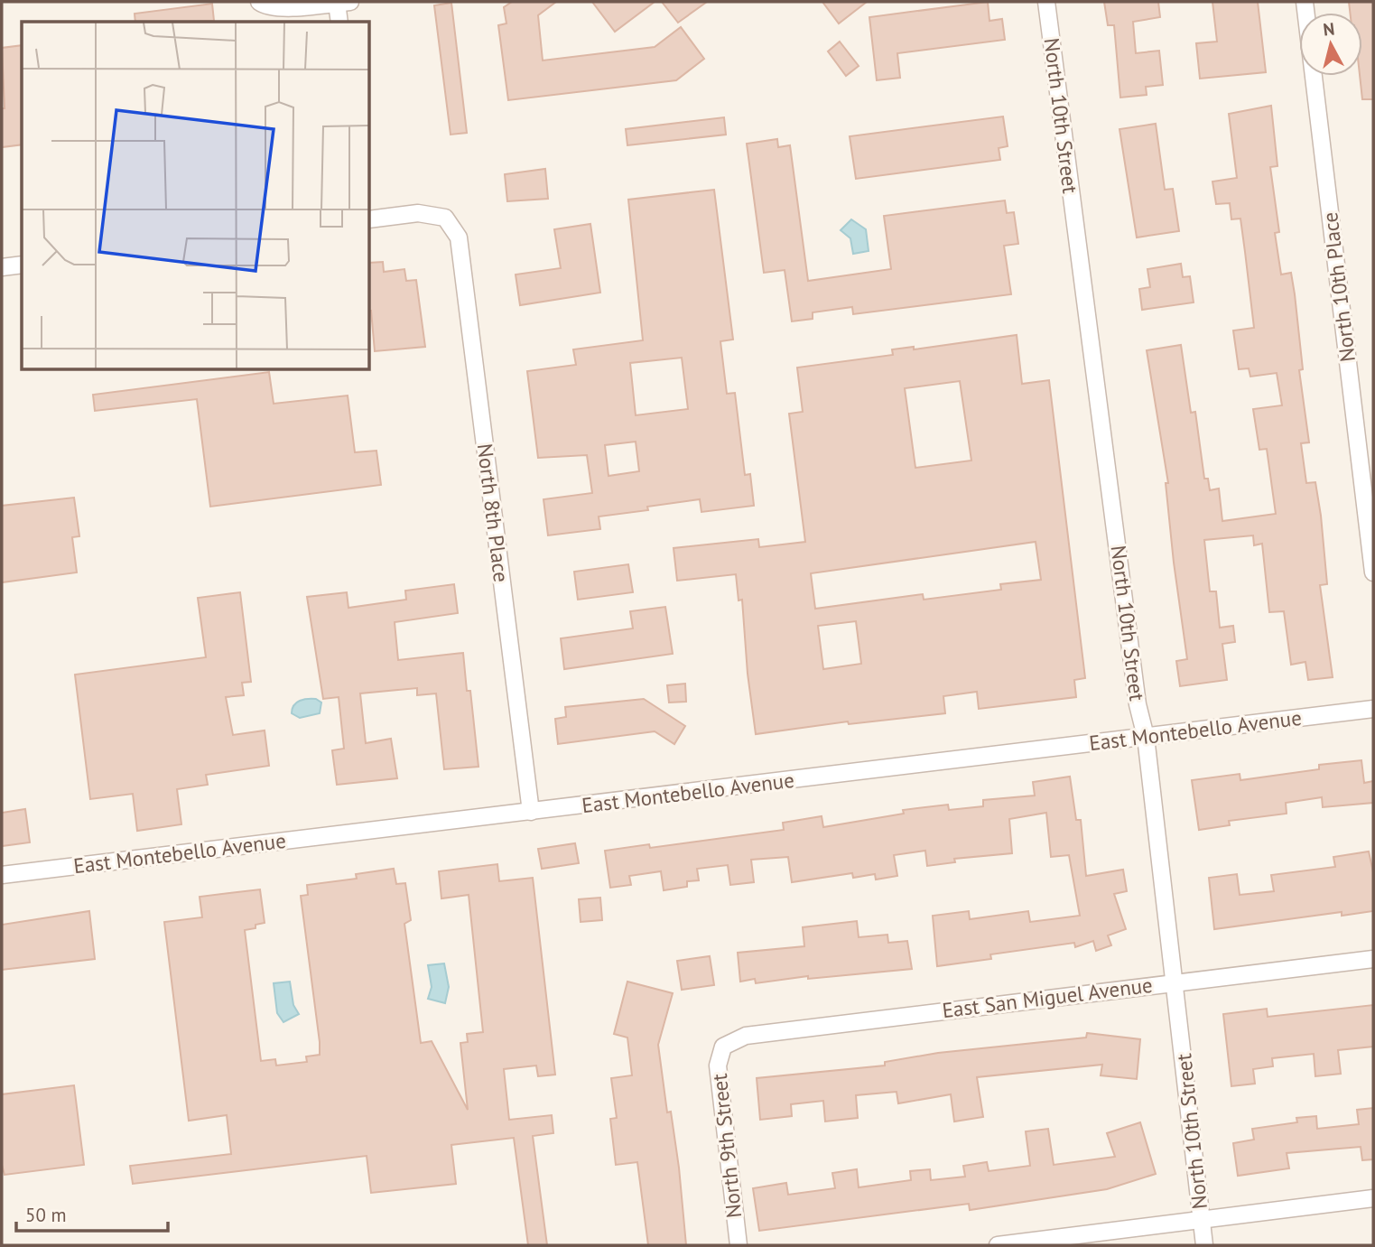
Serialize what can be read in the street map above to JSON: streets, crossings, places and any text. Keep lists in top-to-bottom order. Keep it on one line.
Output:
{"streets":{"street":["North 10th Street","North 10th Place","North 8th Place","East Montebello Avenue","East San Miguel Avenue","North 9th Street"]},"crossings":[["North 10th Street","East Montebello Avenue"],["North 10th Street","East San Miguel Avenue"],["North 8th Place","East Montebello Avenue"],["East San Miguel Avenue","North 9th Street"]],"scale_bar":"50 m","north":"top"}
